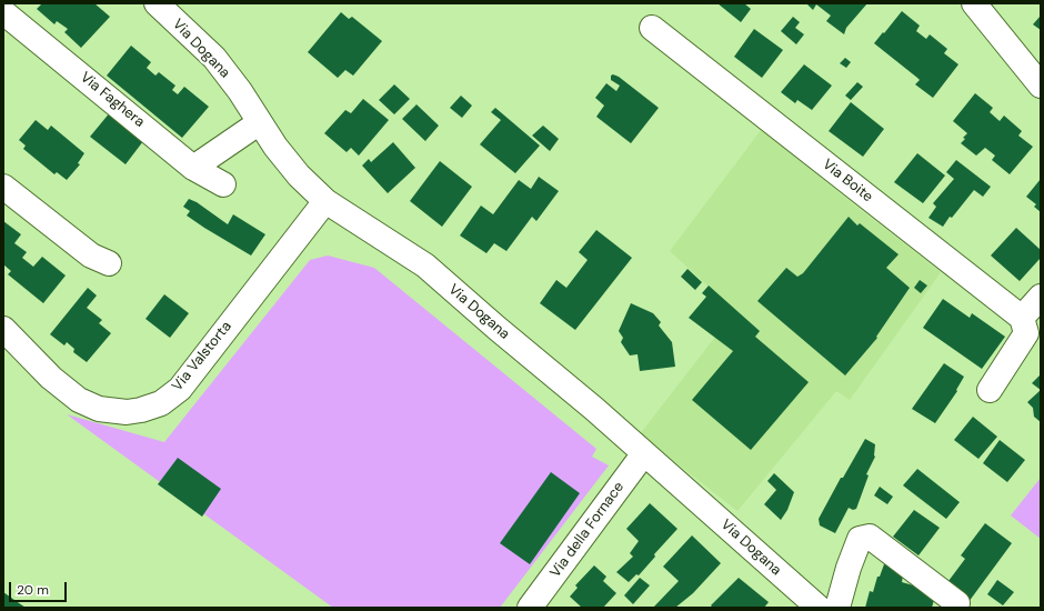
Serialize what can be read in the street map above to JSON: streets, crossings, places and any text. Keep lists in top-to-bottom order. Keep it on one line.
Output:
{"streets":{"street":["Via Dogana","Via Faghera","Via Boite","Via Valstorta","Via della Fornace"]},"crossings":[["Via Dogana","Via Valstorta"],["Via Dogana","Via della Fornace"]],"scale_bar":"20 m"}
